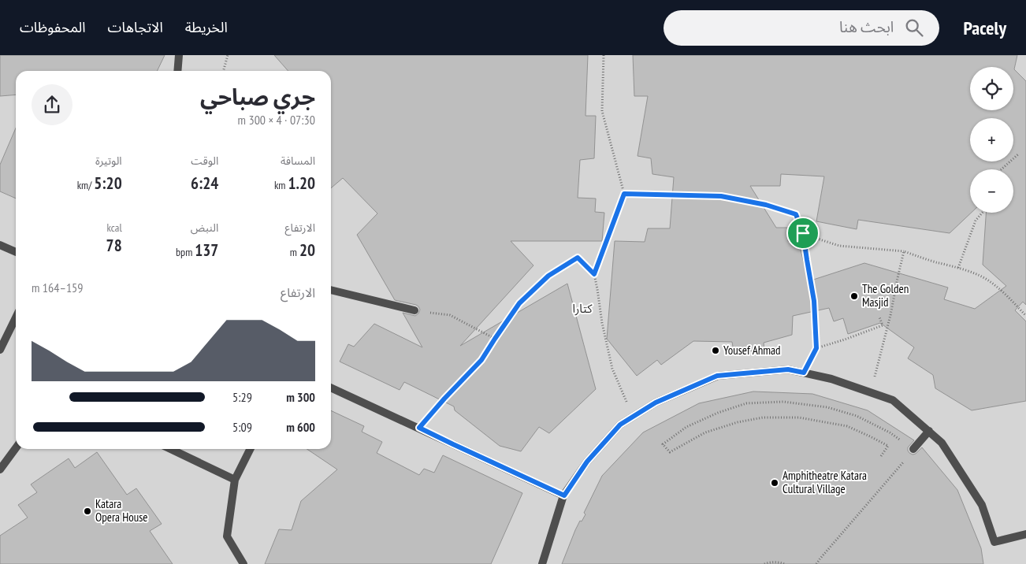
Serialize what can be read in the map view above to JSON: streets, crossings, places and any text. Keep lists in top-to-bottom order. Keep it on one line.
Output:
{"parks":["كتارا"],"places":["The Golden Masjid","Yousef Ahmad","Amphitheatre Katara Cultural Village","Katara Opera House"],"page":{"header":"Pacely","search":"ابحث هنا","nav":["الخريطة","الاتجاهات","المحفوظات"],"map_buttons":["+","−"],"heading":["جري صباحي","07:30 · 4 × 300 m"],"stats":[["المسافة","1.20 km"],["الوقت","6:24"],["الوتيرة","5:20 /km"],["الارتفاع","20 m"],["النبض","137 bpm"],["kcal","78"]],"chart":["الارتفاع","159–164 m"],"list":[{"name":"300 m","note":"5:29"},{"name":"600 m","note":"5:09"}]}}
